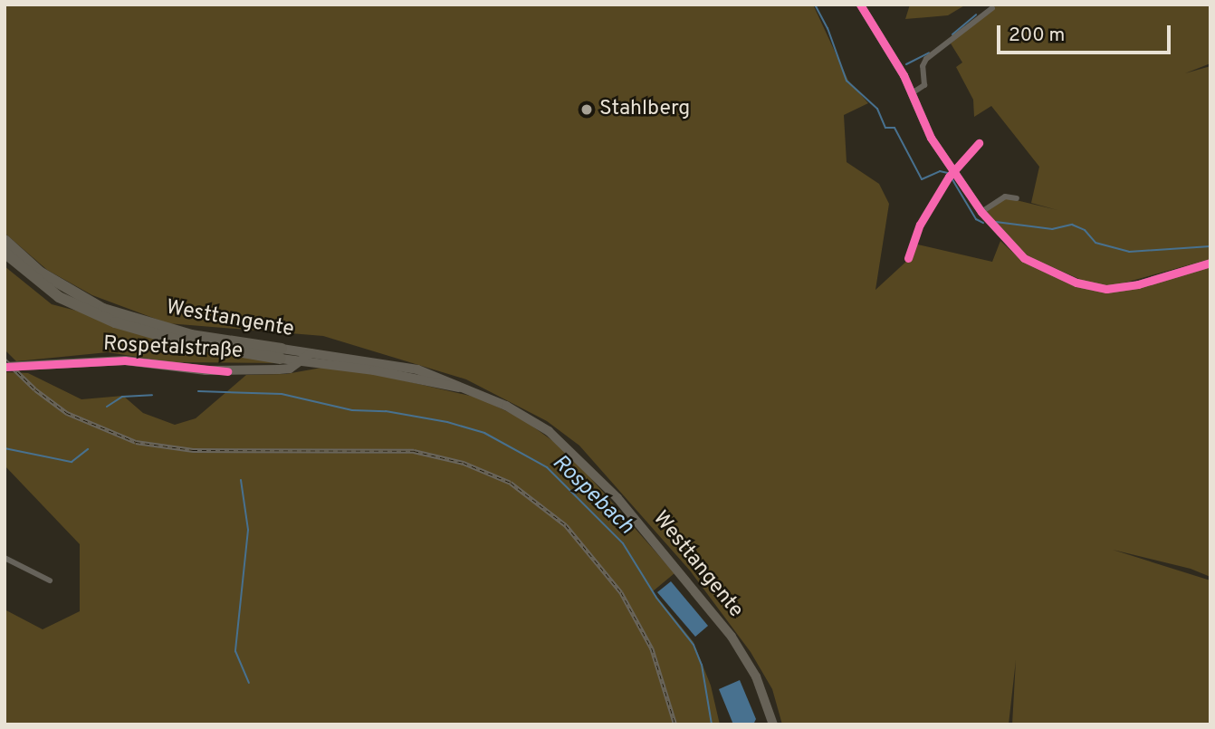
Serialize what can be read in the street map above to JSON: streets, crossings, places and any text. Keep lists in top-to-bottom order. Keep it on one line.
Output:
{"streets":{"highway":["Westtangente"],"main road":["Rospetalstraße"]},"crossings":[["Westtangente","Rospetalstraße"]],"water":["Rospebach"],"places":["Stahlberg"],"scale_bar":"200 m"}
